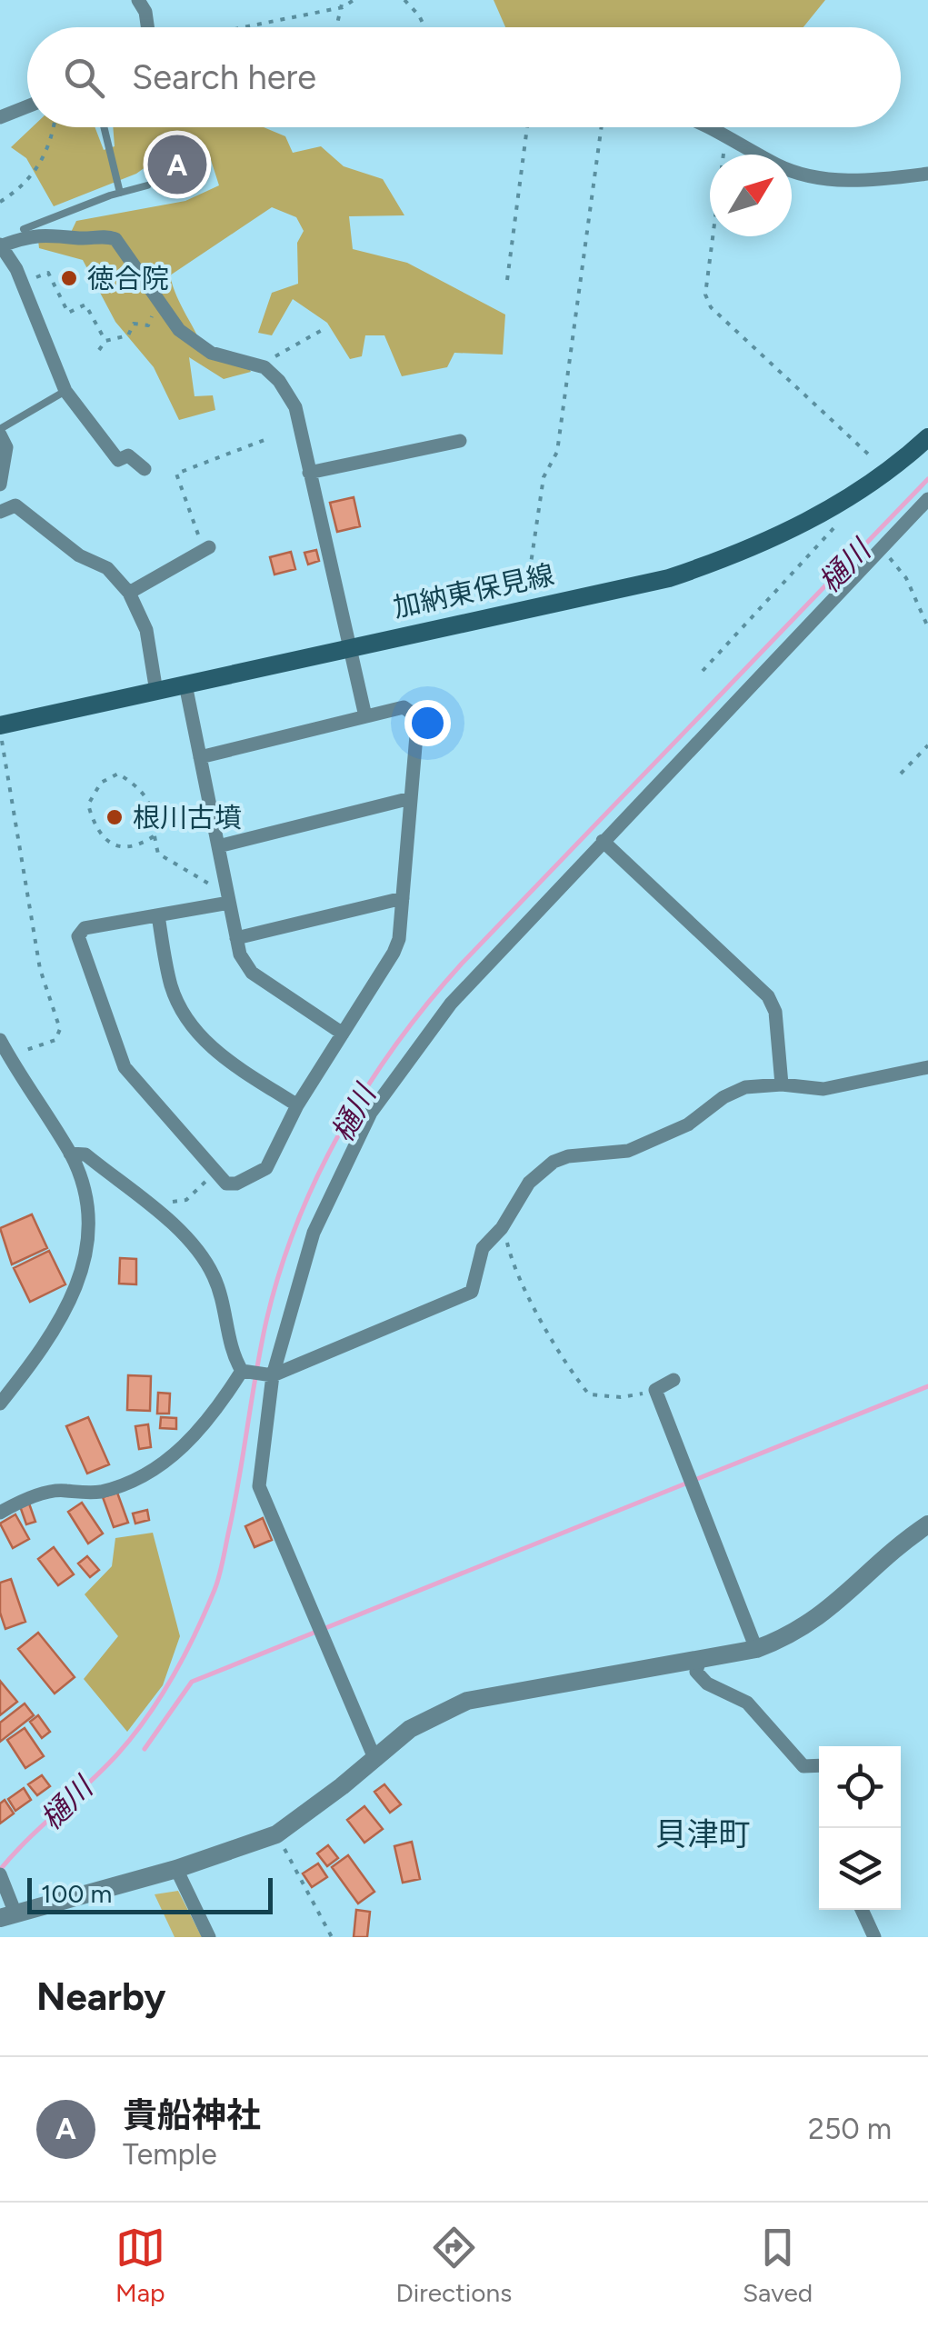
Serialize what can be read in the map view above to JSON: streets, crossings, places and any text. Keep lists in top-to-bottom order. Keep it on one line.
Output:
{"streets":{"main road":["加納東保見線"]},"districts":["貝津町"],"water":["樋川"],"places":["徳合院","根川古墳"],"scale_bar":"100 m","north":"top right","page":{"search":"Search here","pins":"A","scale":"100 m","heading":"Nearby","list":[{"mark":"A","name":"貴船神社","note":"Temple","value":"250 m"}],"nav":["Map","Directions","Saved"]}}
